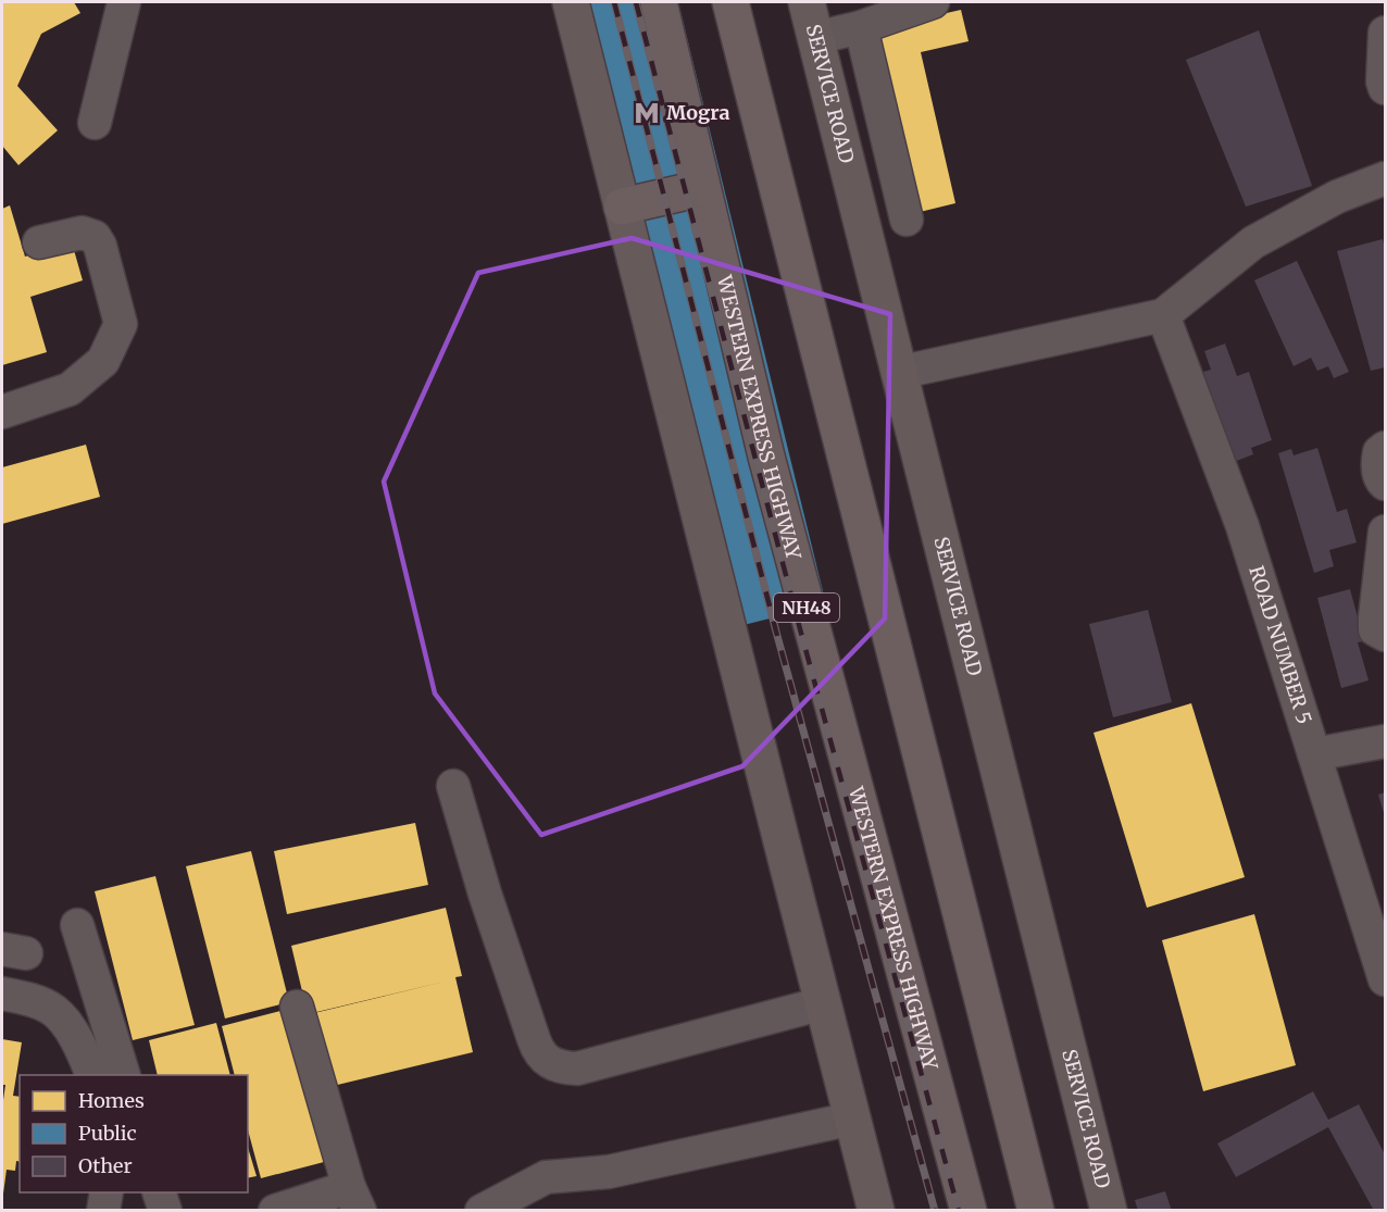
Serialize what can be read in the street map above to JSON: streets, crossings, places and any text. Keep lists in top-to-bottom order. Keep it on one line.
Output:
{"streets":{"highway":["WESTERN EXPRESS HIGHWAY","NH48"],"street":["SERVICE ROAD","ROAD NUMBER 5"]},"places":{"metro station":["Mogra"]},"legend":["Homes","Public","Other"]}
